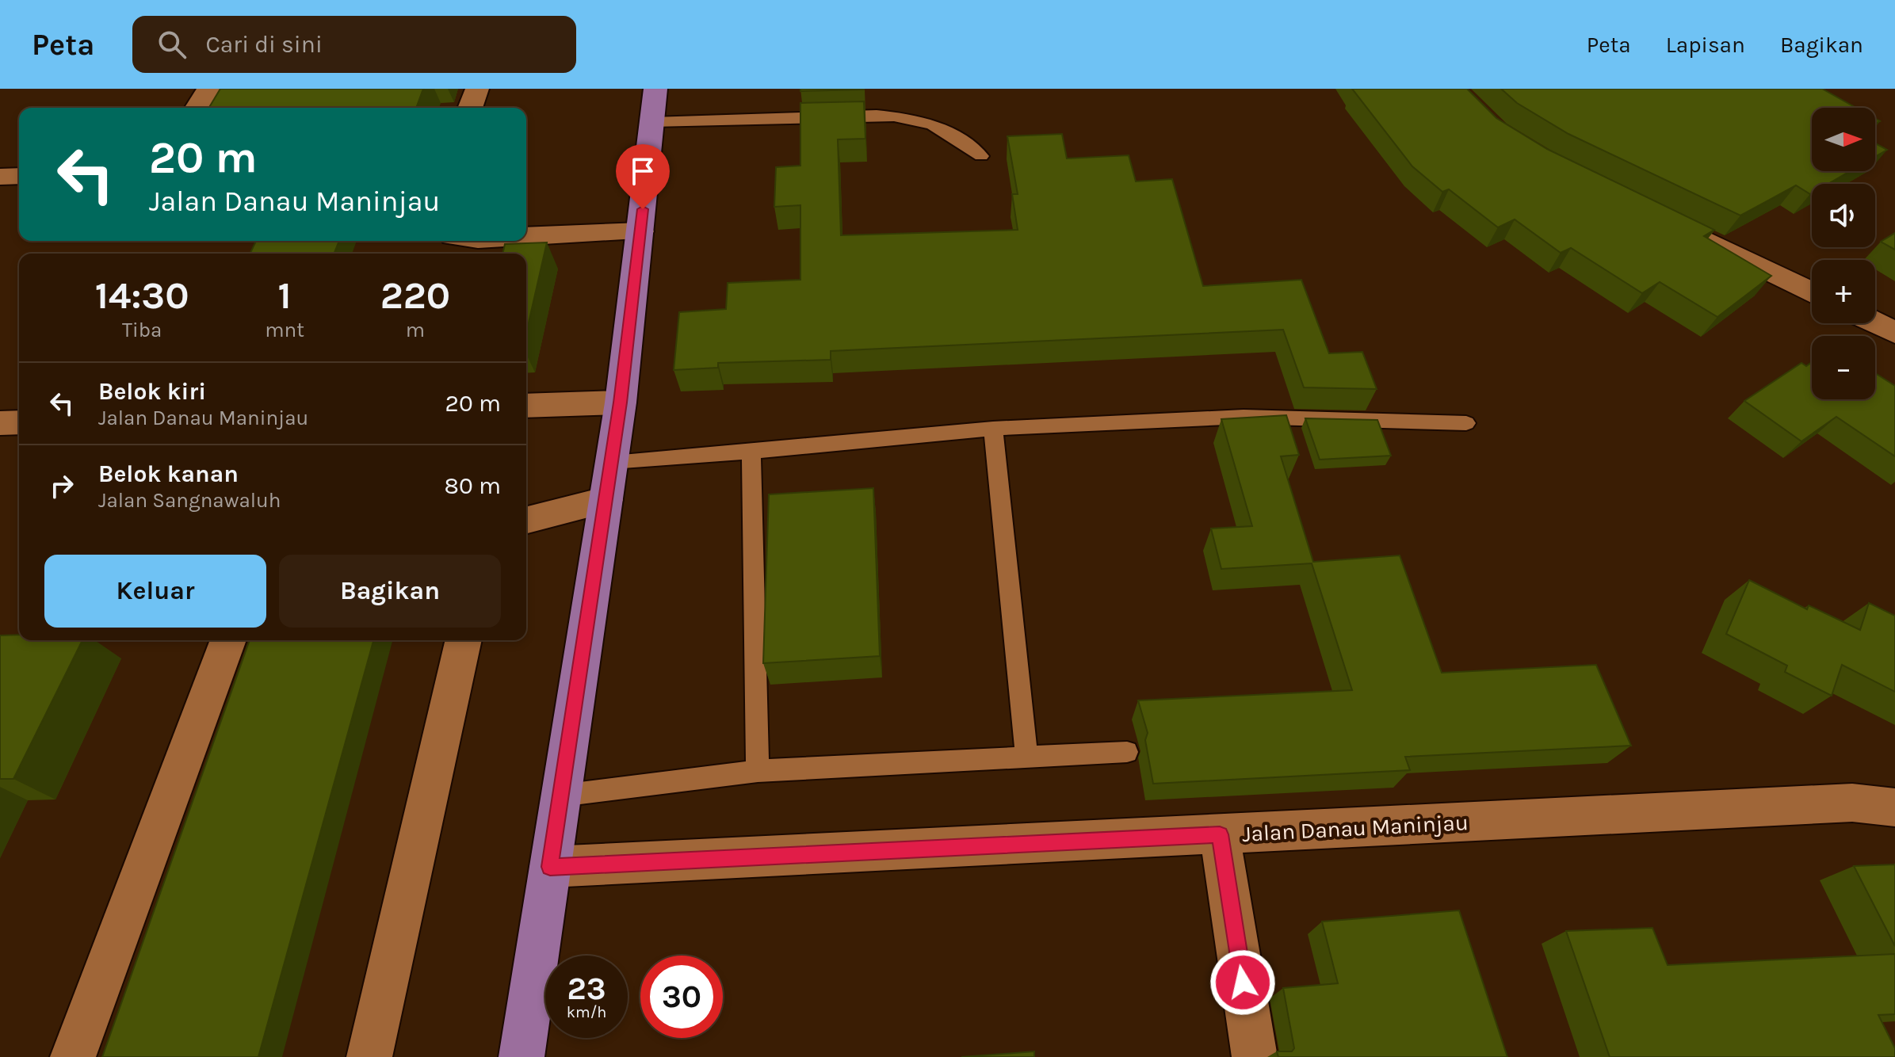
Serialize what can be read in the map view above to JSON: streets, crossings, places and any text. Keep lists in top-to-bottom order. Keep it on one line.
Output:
{"streets":{"street":["Jalan Danau Maninjau"]},"north":"right","page":{"header":"Peta","search":"Cari di sini","nav":["Peta","Lapisan","Bagikan"],"map_buttons":["+","−"],"turn":["20 m","Jalan Danau Maninjau"],"eta":["14:30","Tiba","1","mnt","220","m"],"list":[{"name":"Belok kiri","note":"Jalan Danau Maninjau","value":"20 m"},{"name":"Belok kanan","note":"Jalan Sangnawaluh","value":"80 m"}],"buttons":["Keluar","Bagikan"],"speed":"23 km/h","limit":"30"}}
